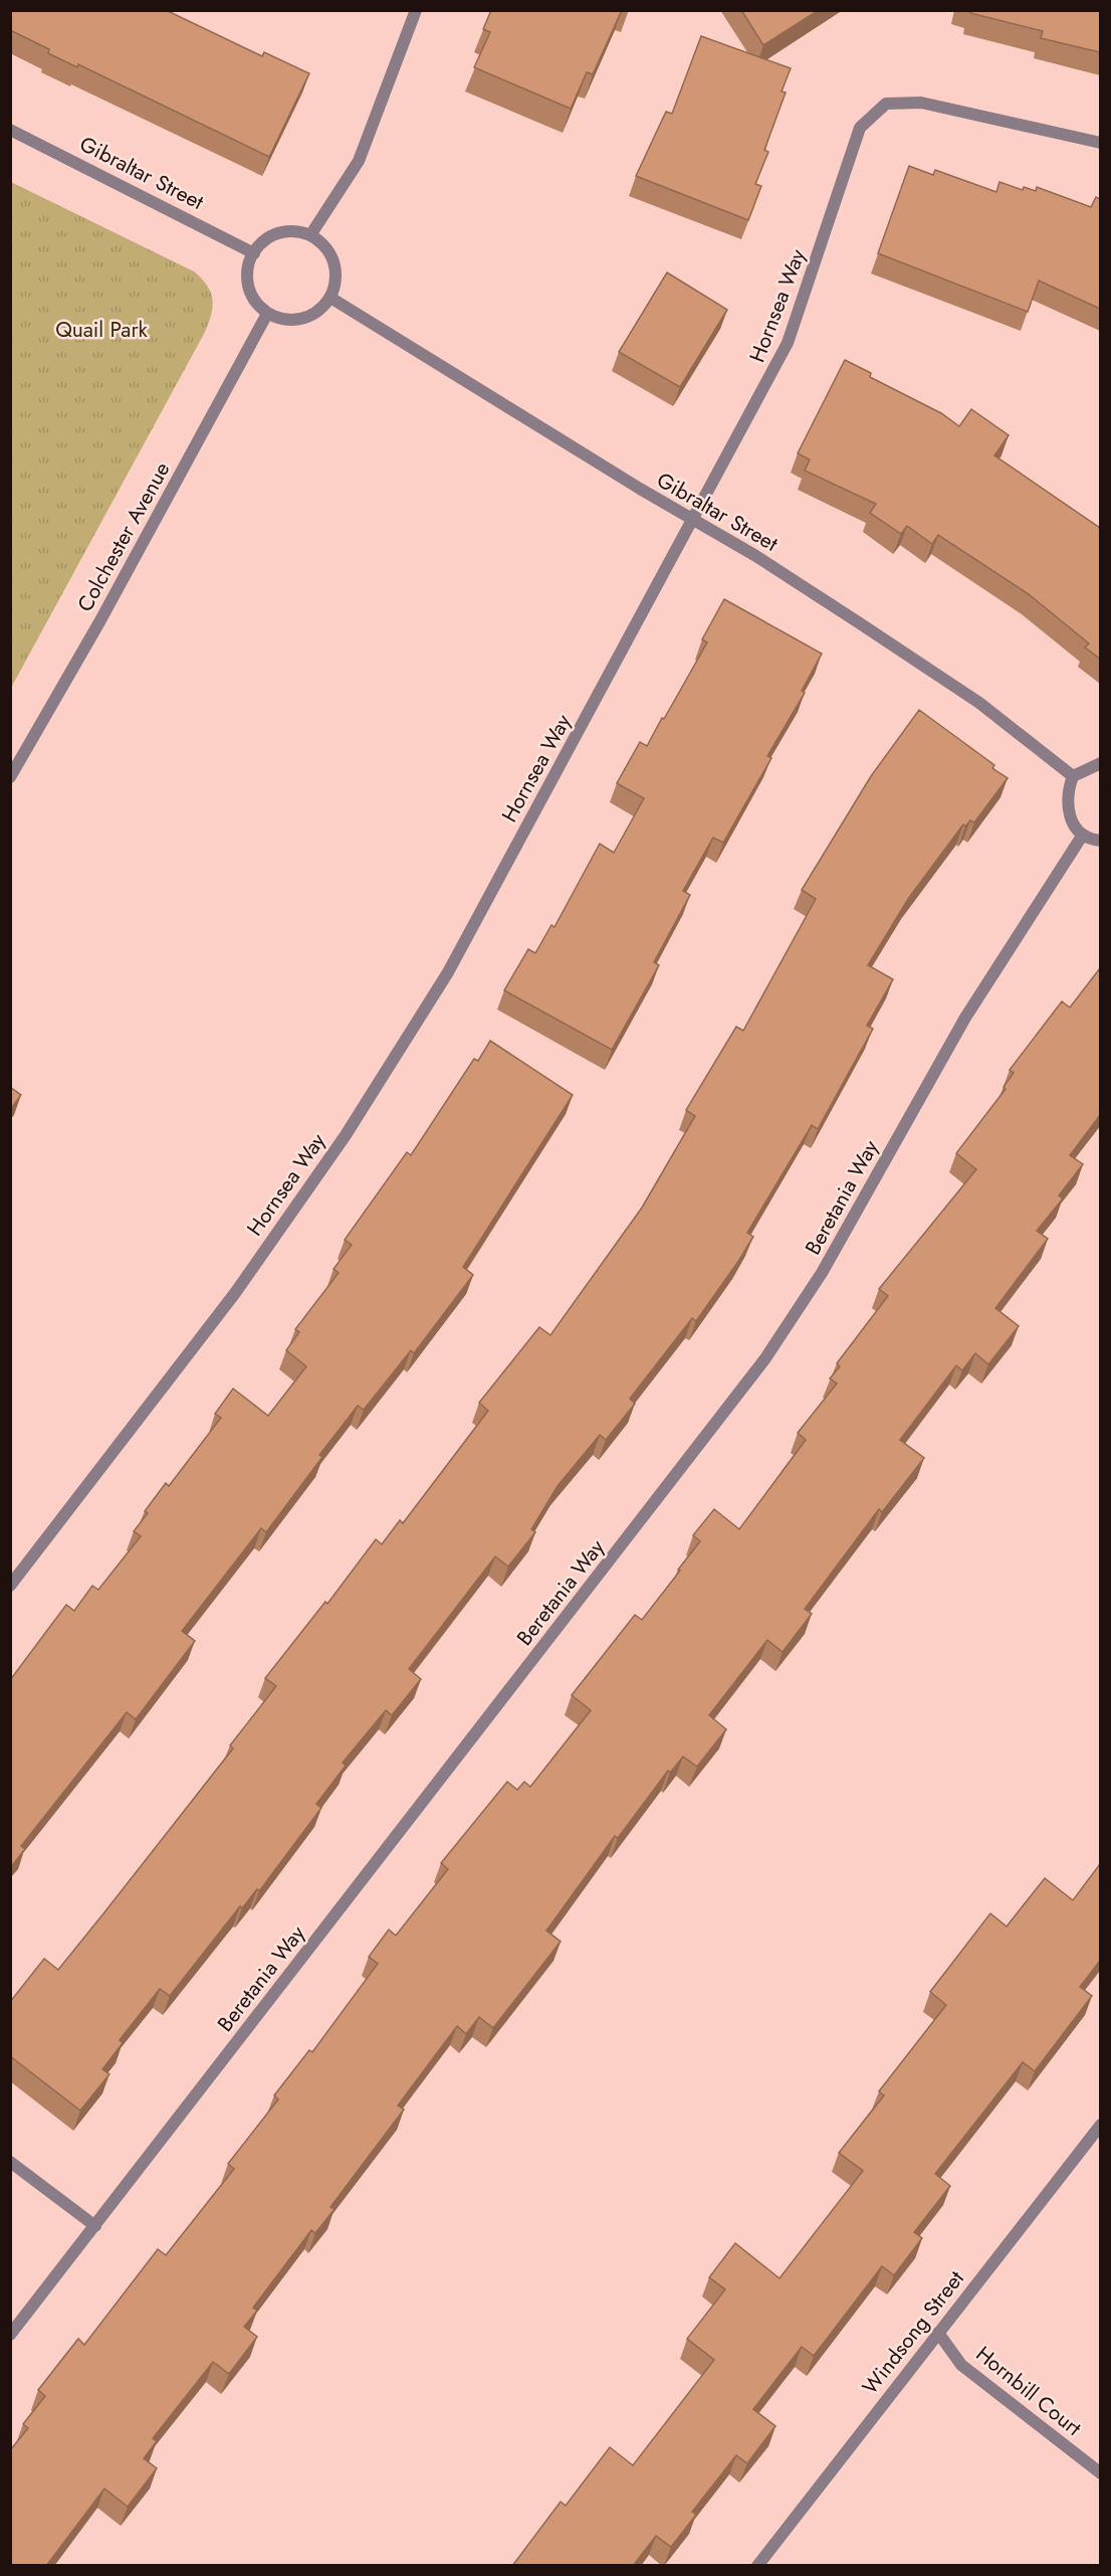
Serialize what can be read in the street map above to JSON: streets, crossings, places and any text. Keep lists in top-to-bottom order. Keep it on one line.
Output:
{"streets":{"street":["Gibraltar Street","Hornsea Way","Colchester Avenue","Beretania Way","Windsong Street","Hornbill Court"]},"crossings":[["Gibraltar Street","Hornsea Way"],["Gibraltar Street","Colchester Avenue"],["Windsong Street","Hornbill Court"]],"parks":["Quail Park"]}
